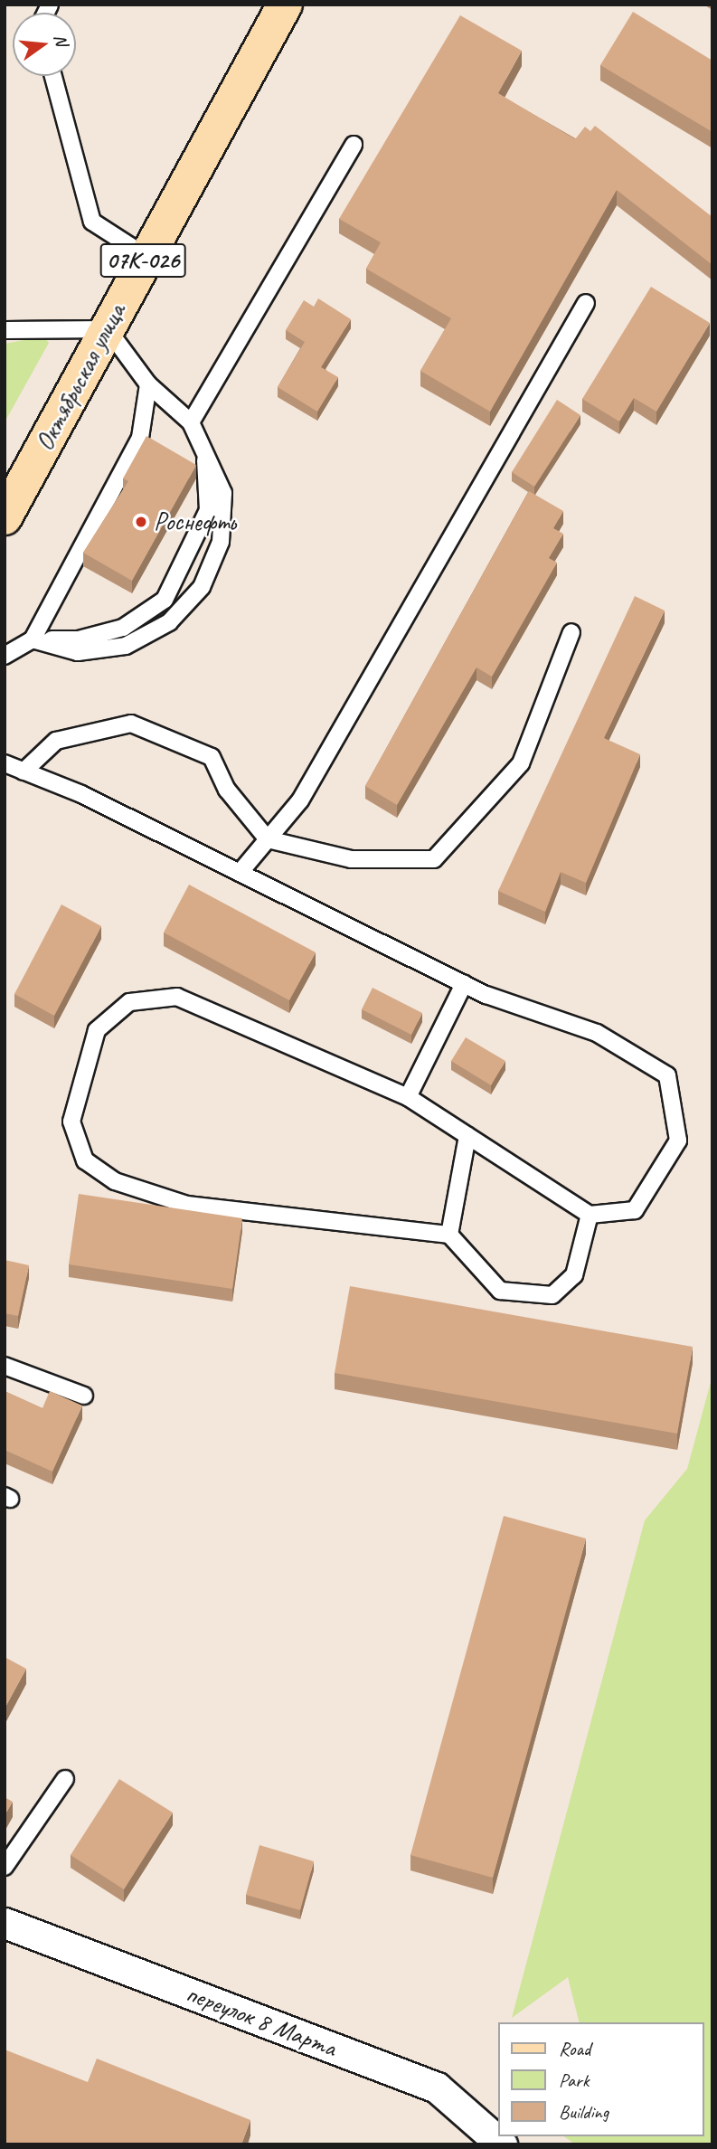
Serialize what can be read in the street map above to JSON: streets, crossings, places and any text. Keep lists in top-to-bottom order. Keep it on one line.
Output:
{"streets":{"main road":["07К-026","Октябрьская улица"],"street":["переулок 8 Марта"]},"places":["Роснефть"],"legend":["Road","Park","Building"],"north":"right"}
